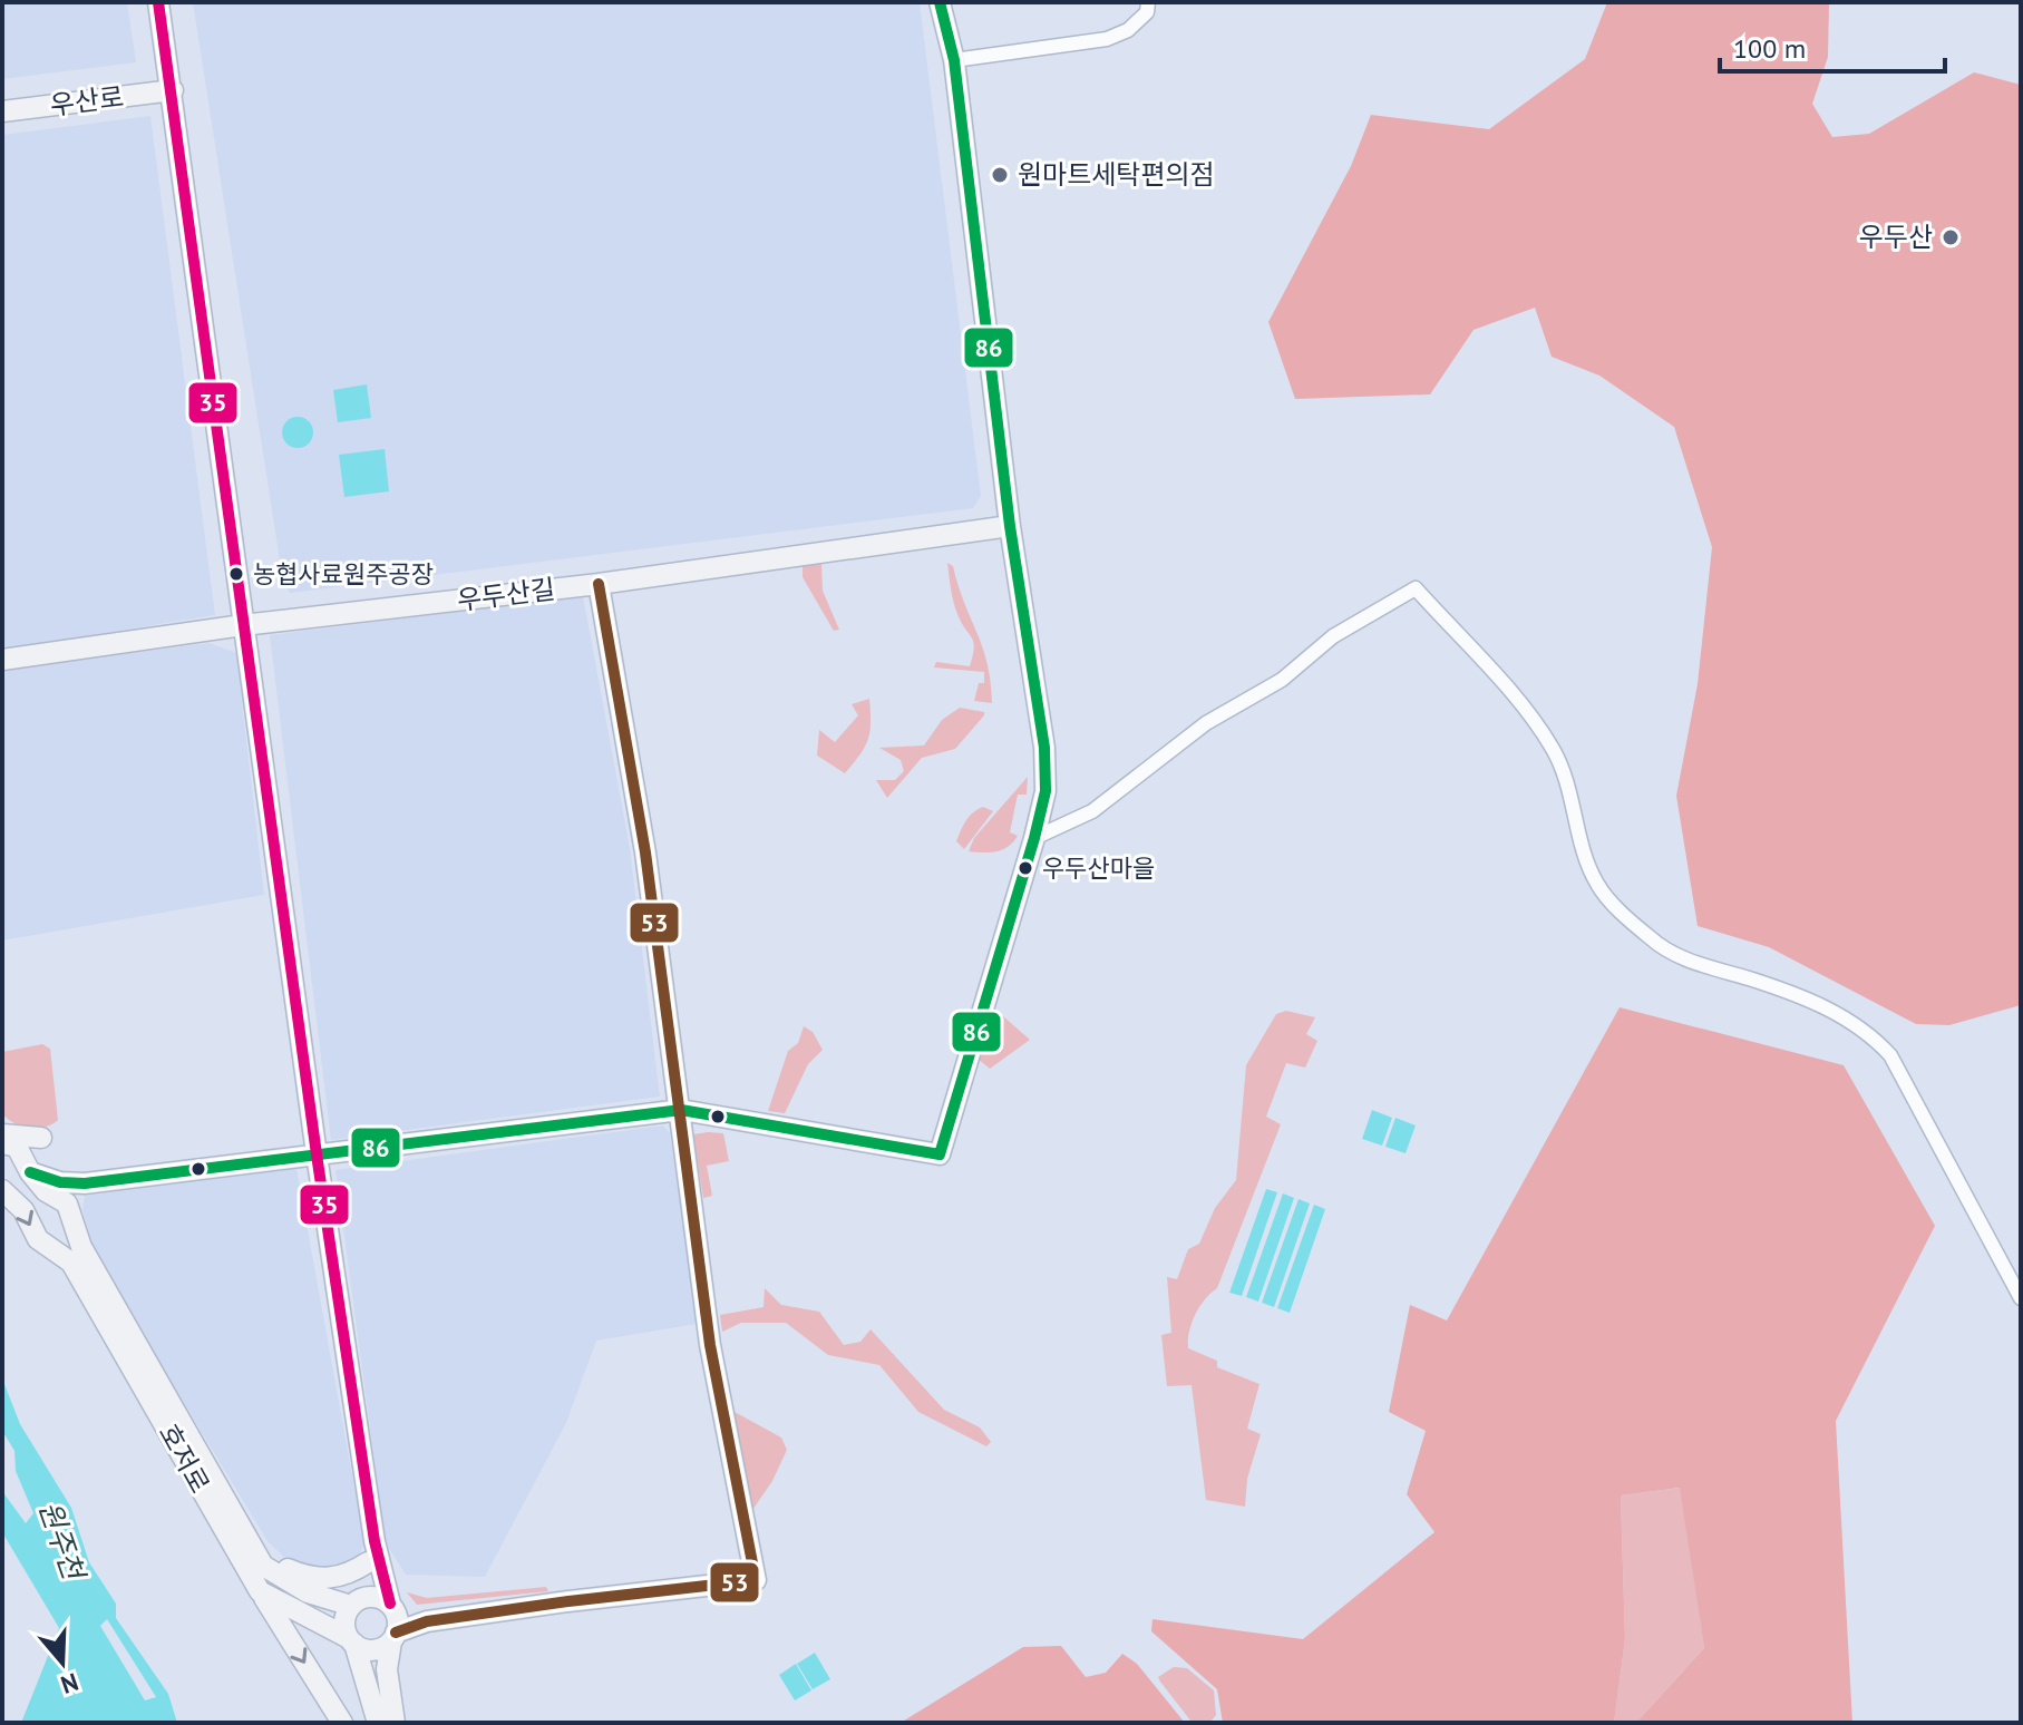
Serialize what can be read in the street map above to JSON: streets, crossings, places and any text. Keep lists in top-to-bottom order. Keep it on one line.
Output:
{"streets":{"street":["우산로","우두산길","호저로"]},"water":["원주천"],"places":["원마트세탁편의점","우두산","농협사료원주공장","우두산마을"],"lines":["transit line 86","transit line 35","transit line 53"],"scale_bar":"100 m","north":"bottom"}
